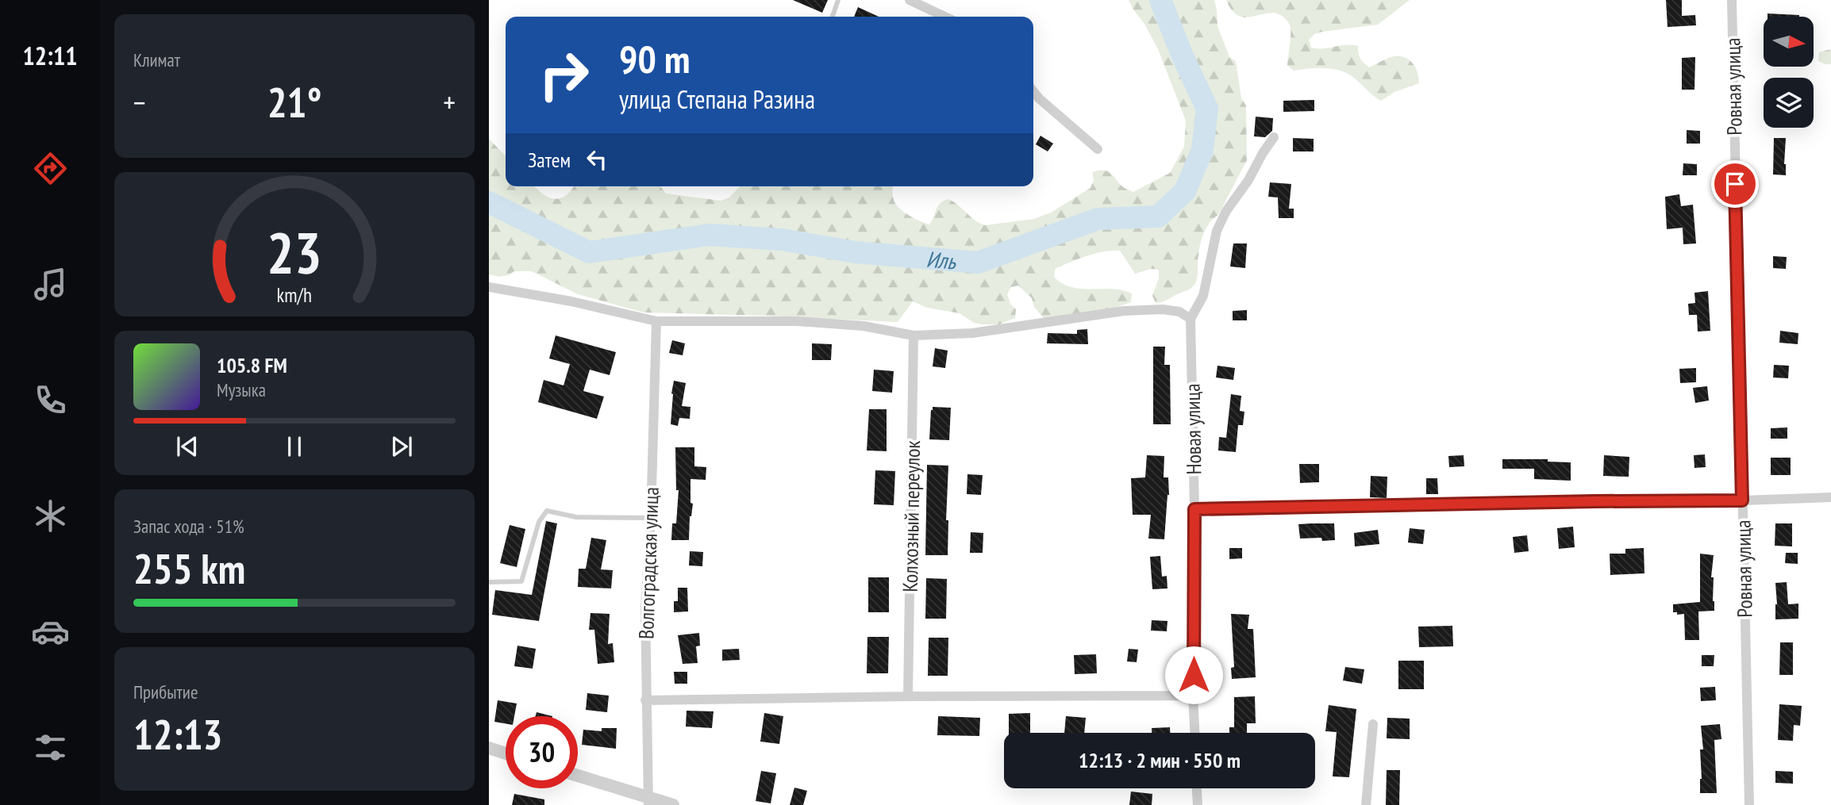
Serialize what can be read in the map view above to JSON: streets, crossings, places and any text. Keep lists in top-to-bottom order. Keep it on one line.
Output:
{"streets":{"street":["Ровная улица","Новая улица","Колхозный переулок","Волгоградская улица"]},"water":["Иль"],"north":"right","page":{"tabs":"12:11","tile":["Климат",["Запас хода · 51%","255 km"],["Прибытие","12:13"]],"turn":["90 m","улица Степана Разина"],"heat":["−","21°","+"],"then":"Затем","song":["105.8 FM","Музыка"],"limit":"30","trip":"12:13 · 2 мин · 550 m","gauge":["23","km/h"]}}
